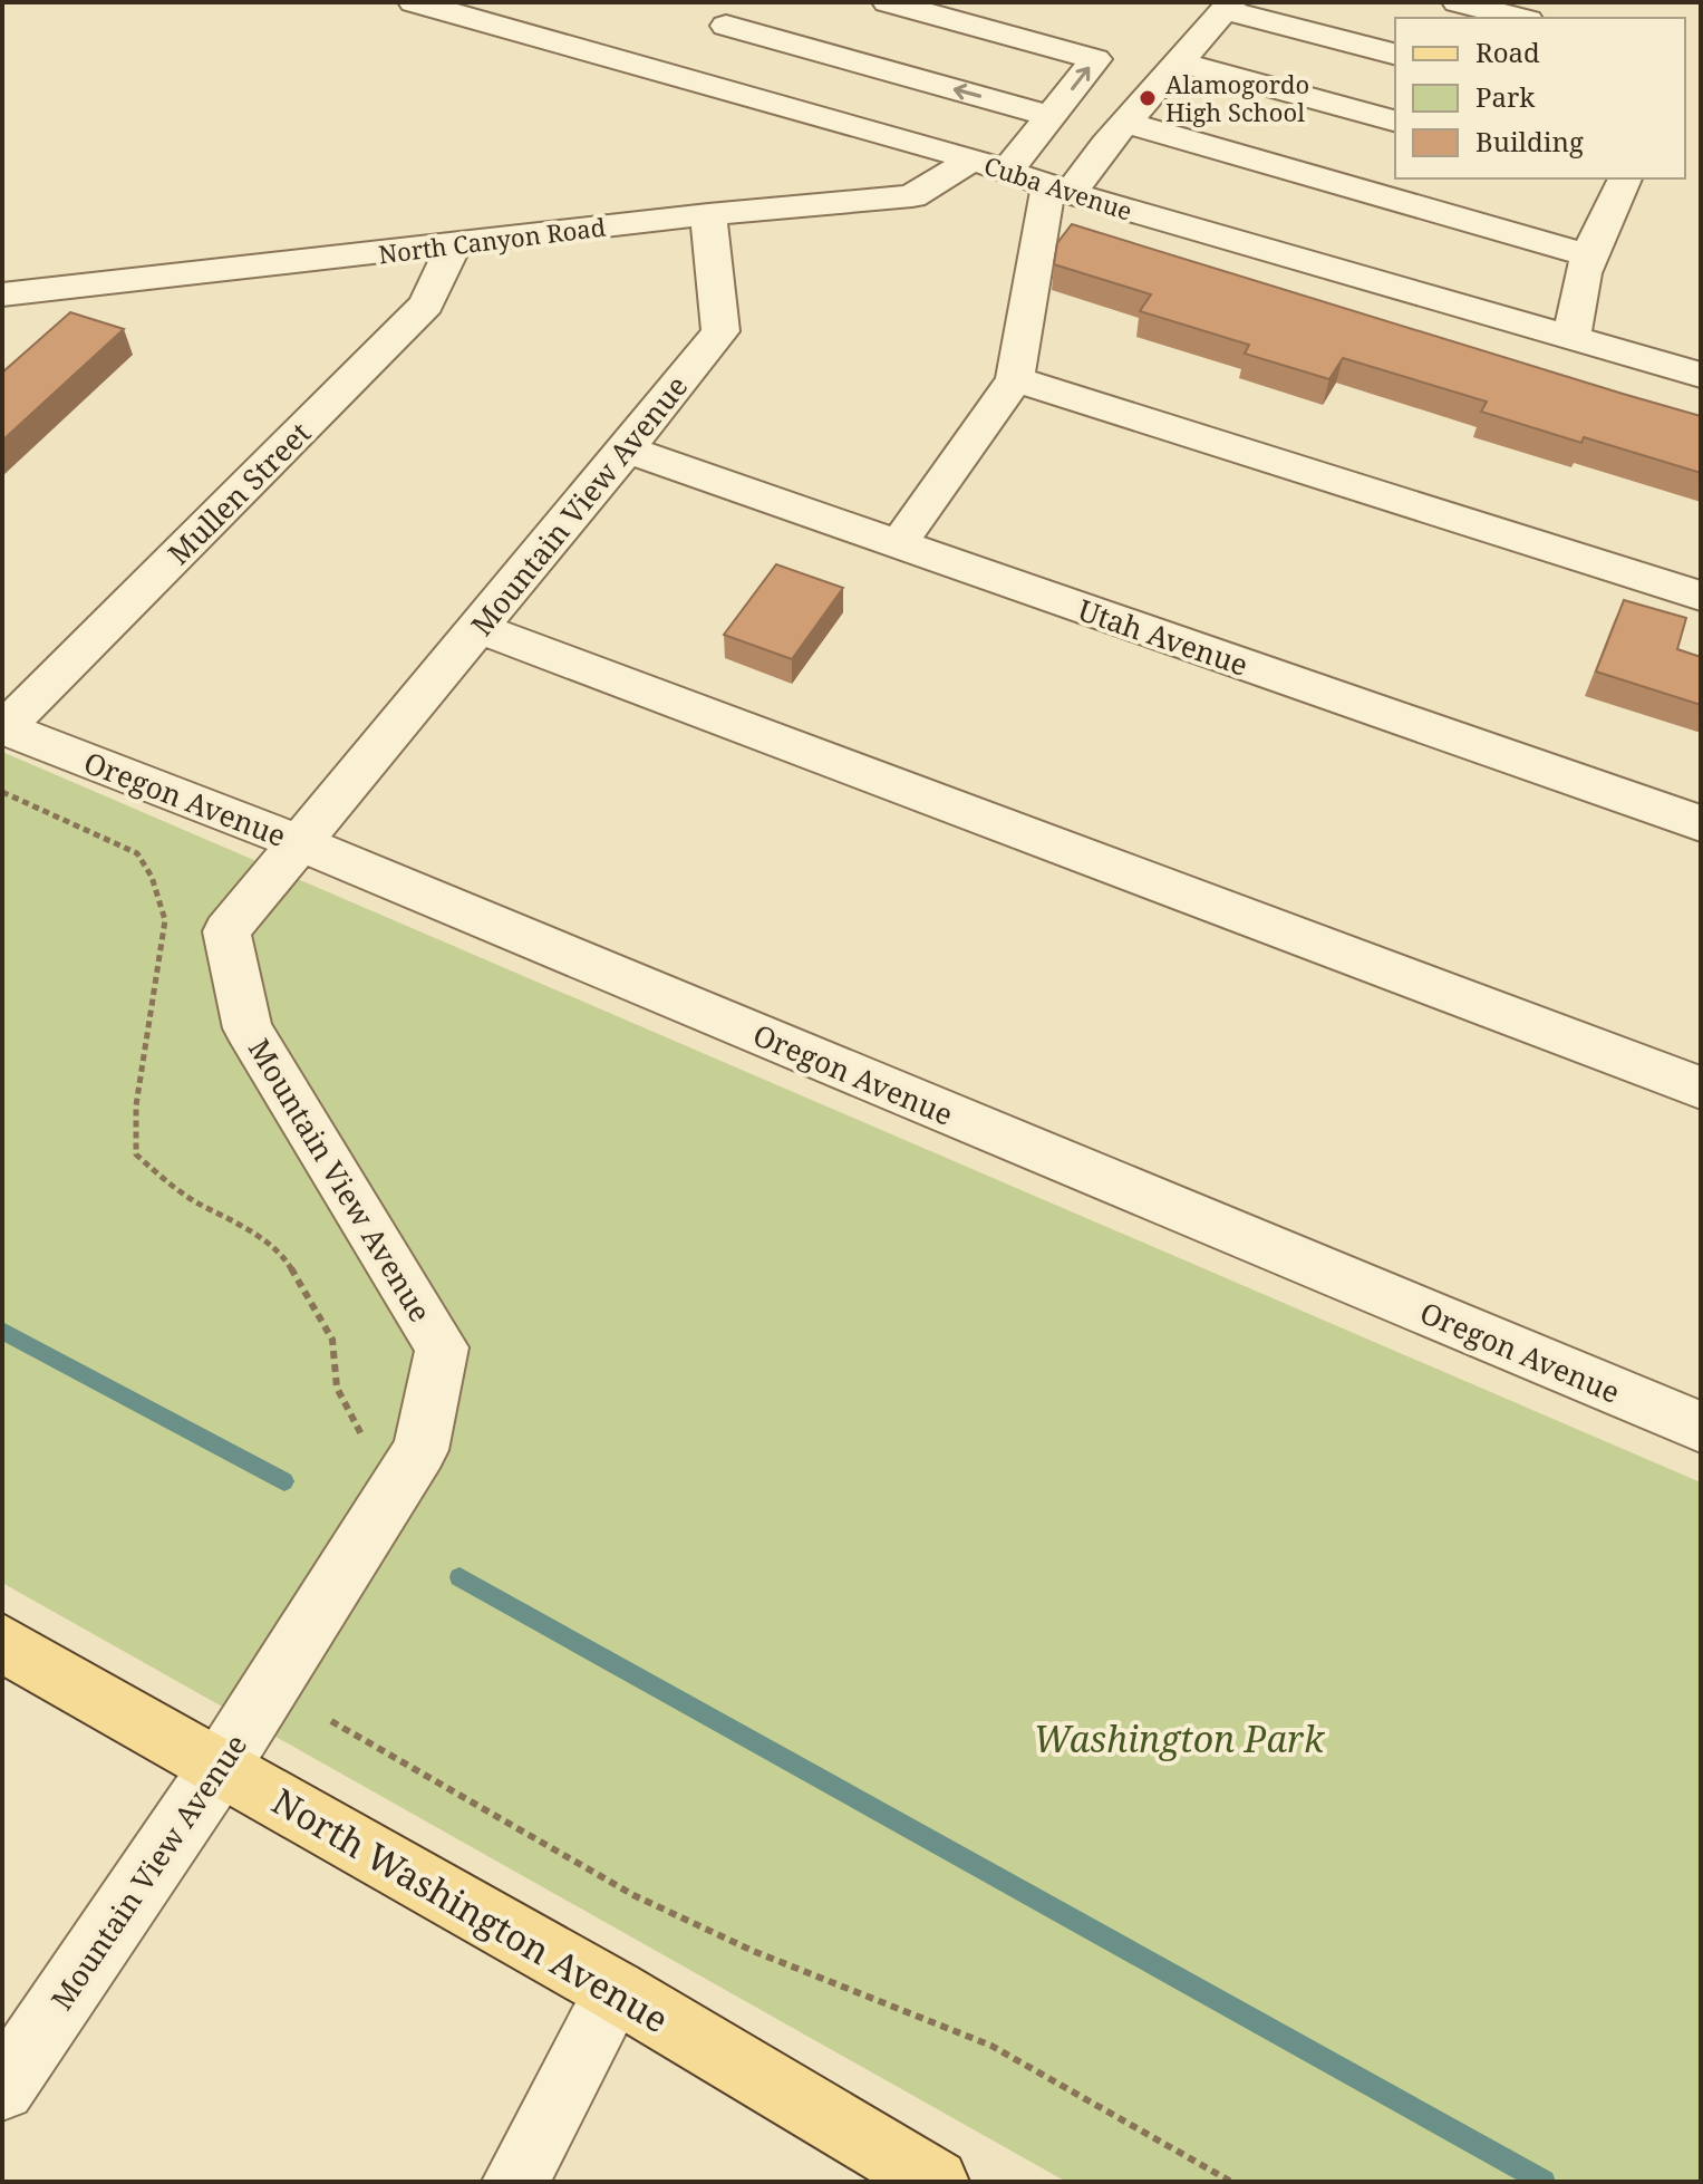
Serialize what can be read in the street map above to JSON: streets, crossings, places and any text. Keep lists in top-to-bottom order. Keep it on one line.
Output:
{"streets":{"main road":["North Washington Avenue"],"street":["Cuba Avenue","North Canyon Road","Mullen Street","Mountain View Avenue","Utah Avenue","Oregon Avenue"]},"crossings":[["Cuba Avenue","North Canyon Road"],["North Canyon Road","Mullen Street"],["North Canyon Road","Mountain View Avenue"],["Mullen Street","Oregon Avenue"],["Mountain View Avenue","Utah Avenue"],["Mountain View Avenue","Oregon Avenue"],["Mountain View Avenue","North Washington Avenue"]],"parks":["Washington Park"],"places":["Alamogordo High School"],"legend":["Road","Park","Building"]}
